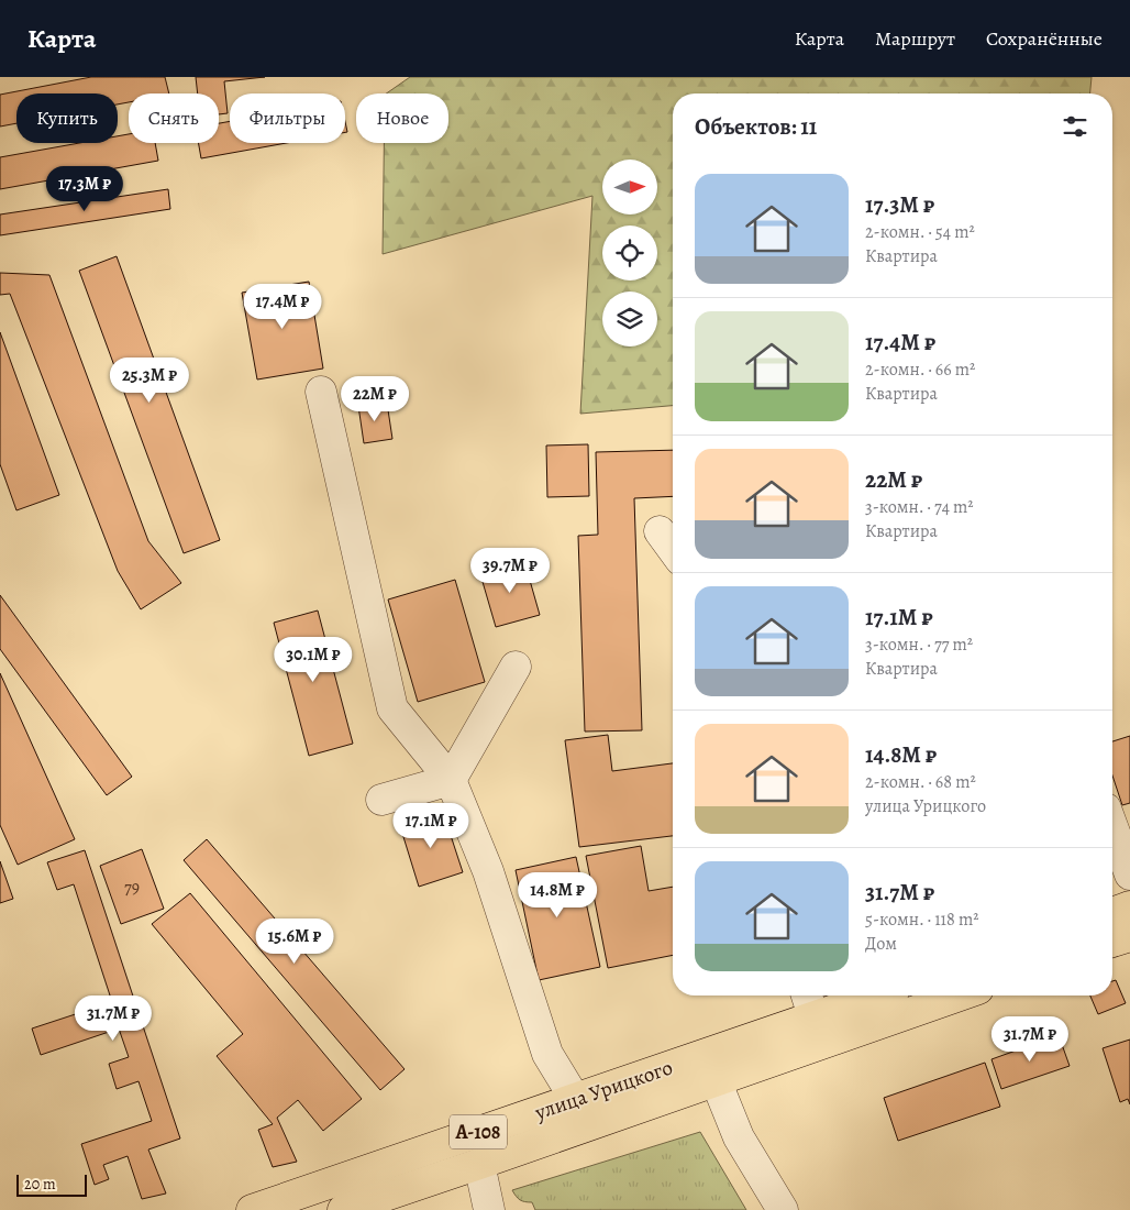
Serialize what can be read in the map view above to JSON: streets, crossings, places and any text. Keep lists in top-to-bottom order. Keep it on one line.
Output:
{"streets":{"highway":["улица Урицкого","А-108"]},"crossings":[["улица Урицкого","А-108"]],"house_numbers":["79"],"scale_bar":"20 m","north":"right","page":{"header":"Карта","nav":["Карта","Маршрут","Сохранённые"],"chip":["Купить","Снять","Фильтры","Новое"],"heading":"Объектов: 11","list":[{"name":"17.3M ₽","note":"2-комн. · 54 m² · Квартира"},{"name":"17.4M ₽","note":"2-комн. · 66 m² · Квартира"},{"name":"22M ₽","note":"3-комн. · 74 m² · Квартира"},{"name":"17.1M ₽","note":"3-комн. · 77 m² · Квартира"},{"name":"14.8M ₽","note":"2-комн. · 68 m² · улица Урицкого"},{"name":"31.7M ₽","note":"5-комн. · 118 m² · Дом"}],"price":["17.3M ₽","17.4M ₽","25.3M ₽","22M ₽","39.7M ₽","30.1M ₽","17.1M ₽","14.8M ₽","15.6M ₽","31.7M ₽","31.7M ₽"],"scale":"20 m"}}
